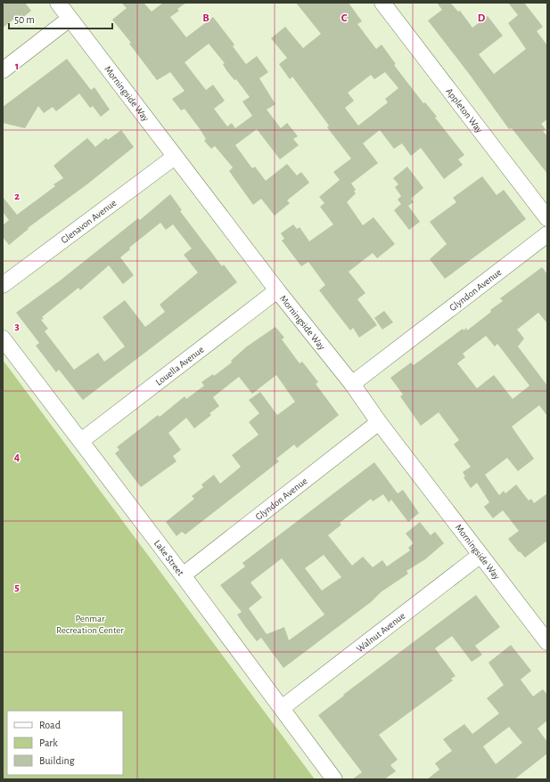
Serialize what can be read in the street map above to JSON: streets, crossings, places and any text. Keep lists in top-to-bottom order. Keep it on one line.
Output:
{"streets":{"street":["Morningside Way","Appleton Way","Glenavon Avenue","Glyndon Avenue","Louella Avenue","Lake Street","Walnut Avenue"]},"crossings":[["Morningside Way","Glenavon Avenue"],["Morningside Way","Glyndon Avenue"],["Morningside Way","Louella Avenue"],["Morningside Way","Walnut Avenue"],["Glyndon Avenue","Lake Street"],["Louella Avenue","Lake Street"],["Lake Street","Walnut Avenue"]],"parks":["Penmar Recreation Center"],"legend":["Road","Park","Building"],"scale_bar":"50 m","grid":{"columns":["B","C","D"],"rows":["1","2","3","4","5"]}}
